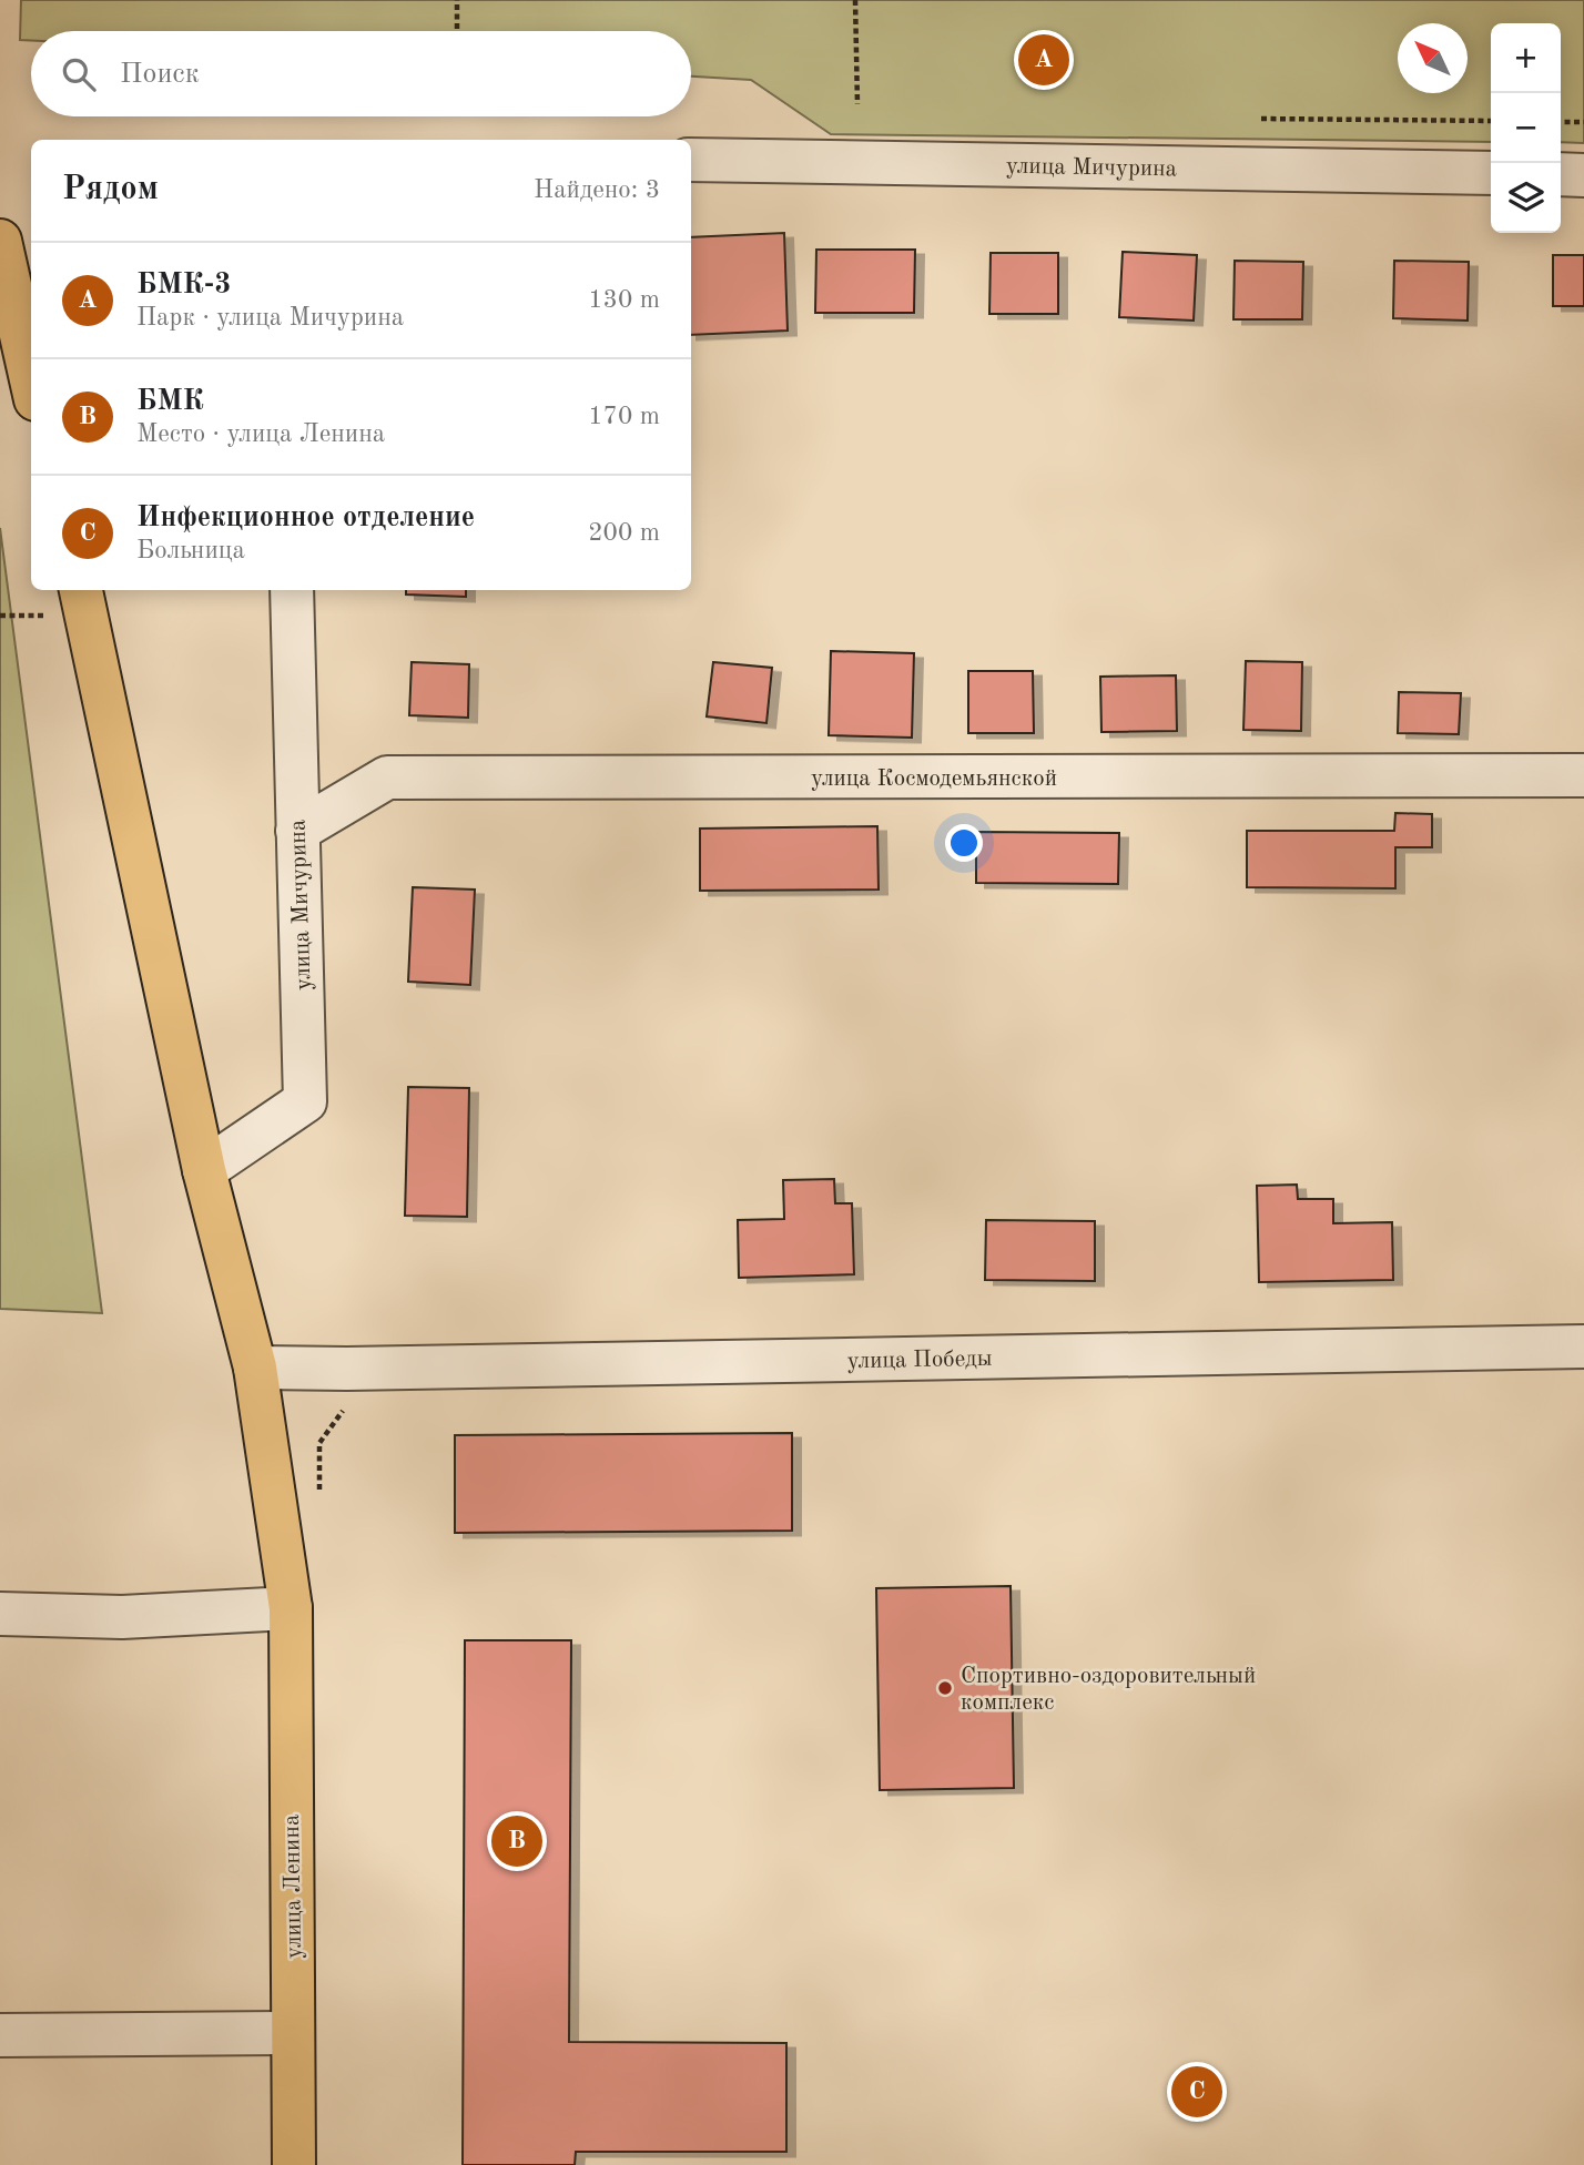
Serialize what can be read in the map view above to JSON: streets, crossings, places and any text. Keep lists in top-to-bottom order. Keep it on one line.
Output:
{"streets":{"main road":["улица Ленина"],"street":["улица Мичурина","улица Космодемьянской","улица Победы"]},"crossings":[["улица Мичурина","улица Космодемьянской"],["улица Мичурина","улица Ленина"],["улица Победы","улица Ленина"]],"places":["Спортивно-оздоровительный комплекс"],"north":"top left","page":{"map_buttons":["+","−"],"pins":["A","B","C"],"search":"Поиск","heading":["Рядом","Найдено: 3"],"list":[{"mark":"A","name":"БМК-3","note":"Парк · улица Мичурина","value":"130 m"},{"mark":"B","name":"БМК","note":"Место · улица Ленина","value":"170 m"},{"mark":"C","name":"Инфекционное отделение","note":"Больница","value":"200 m"}]}}
